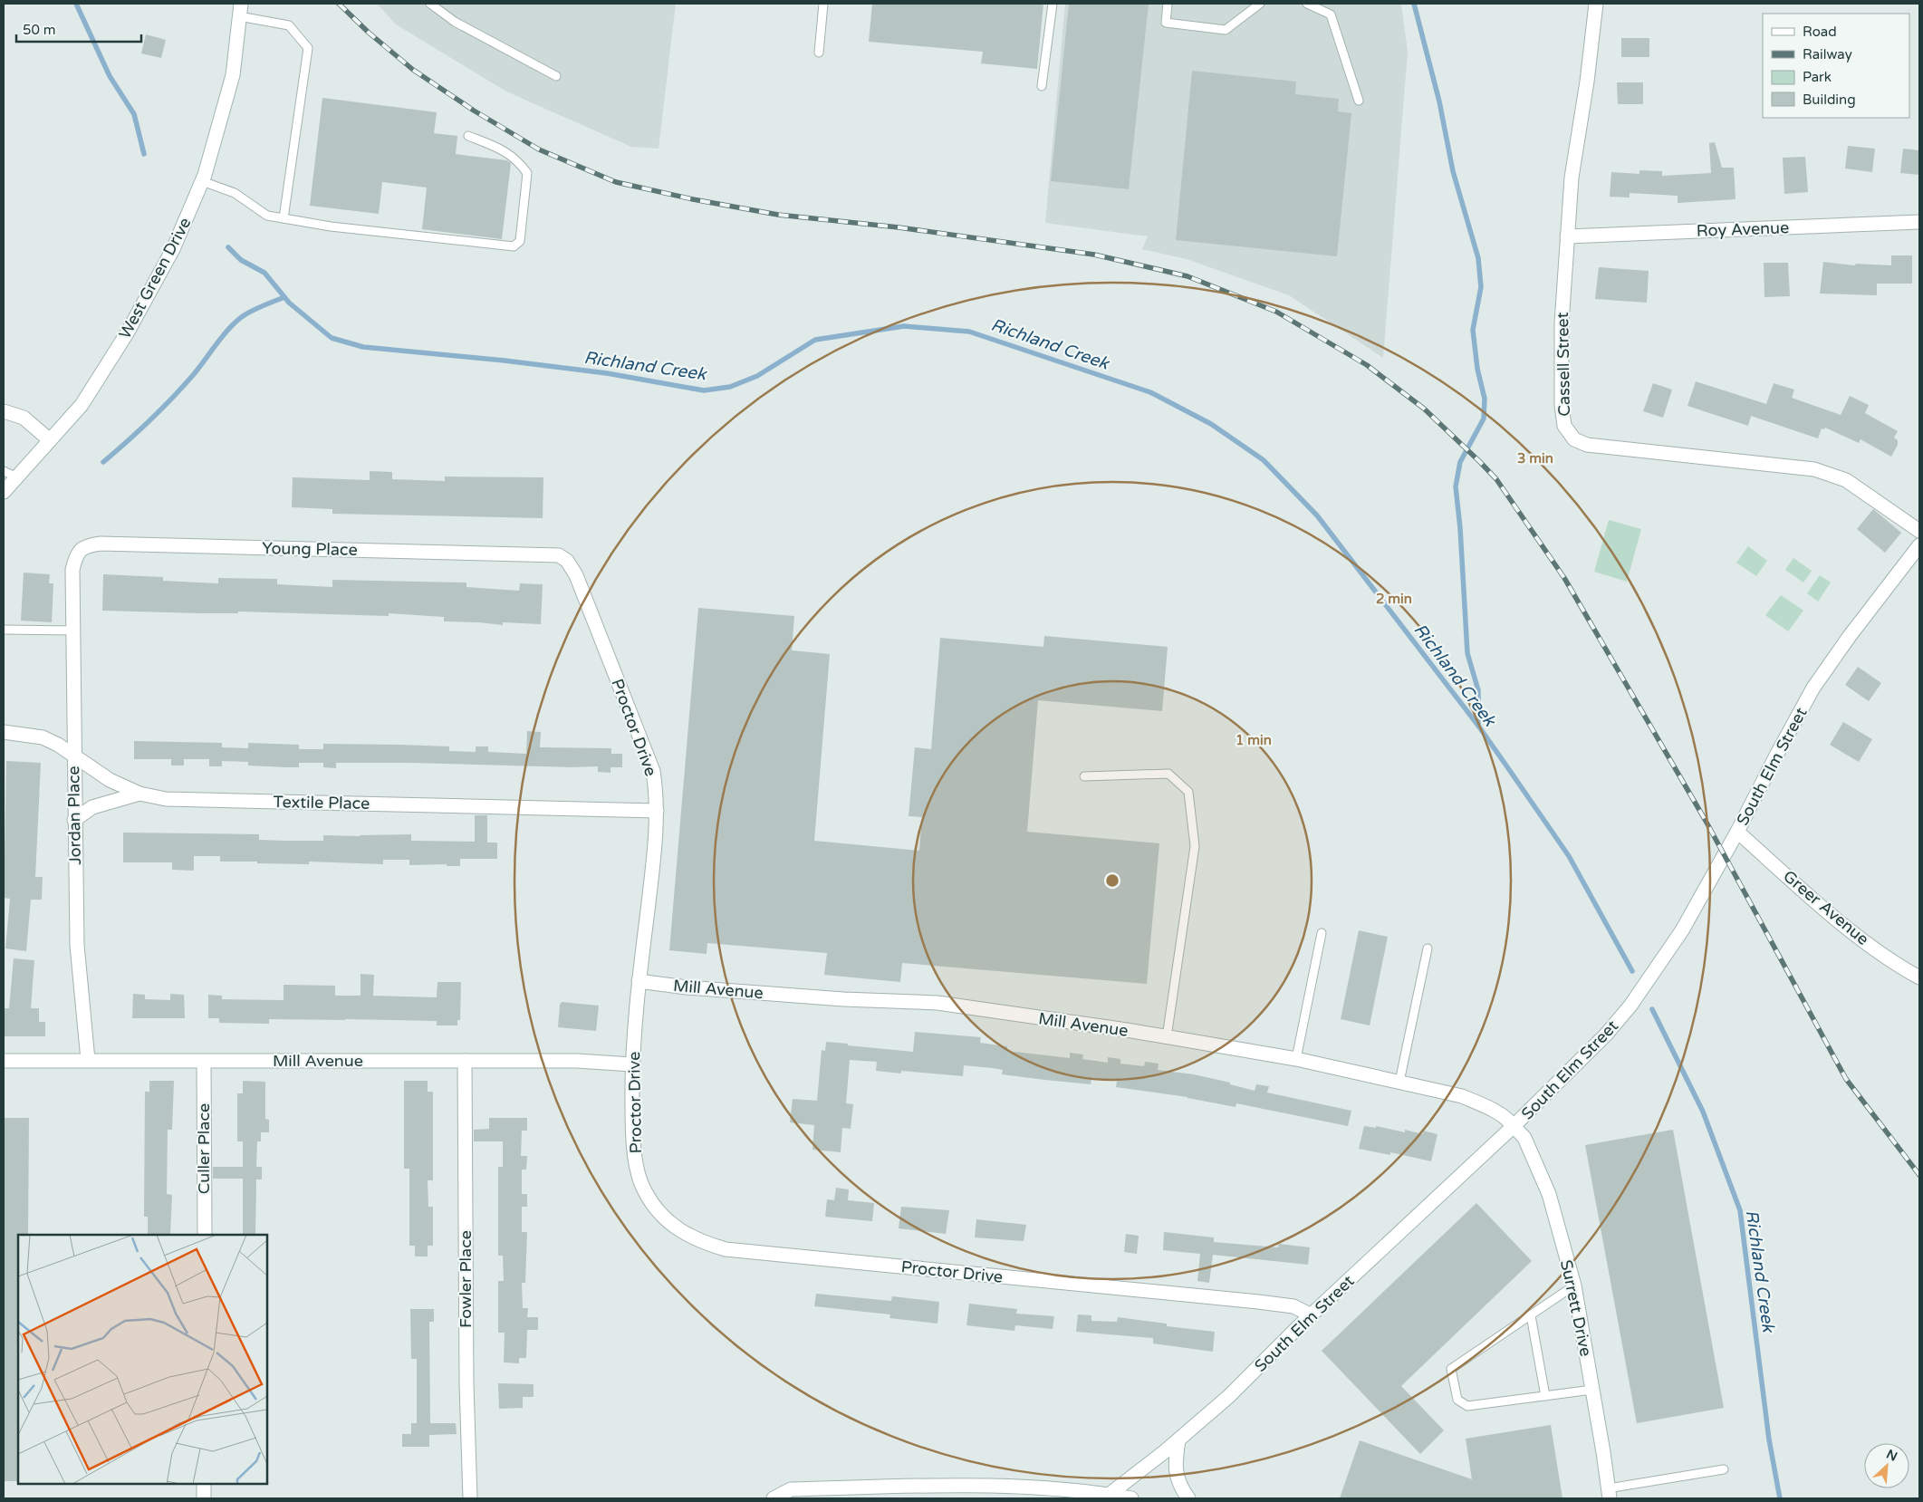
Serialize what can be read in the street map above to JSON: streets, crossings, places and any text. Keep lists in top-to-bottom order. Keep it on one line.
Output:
{"streets":{"street":["Roy Avenue","West Green Drive","Cassell Street","Young Place","Proctor Drive","South Elm Street","Textile Place","Jordan Place","Greer Avenue","Mill Avenue","Culler Place","Fowler Place","Surrett Drive"]},"crossings":[["Roy Avenue","Cassell Street"],["Young Place","Proctor Drive"],["Young Place","Jordan Place"],["Proctor Drive","South Elm Street"],["Proctor Drive","Textile Place"],["Proctor Drive","Mill Avenue"],["South Elm Street","Greer Avenue"],["South Elm Street","Mill Avenue"],["South Elm Street","Surrett Drive"],["Textile Place","Jordan Place"],["Jordan Place","Mill Avenue"],["Mill Avenue","Culler Place"],["Mill Avenue","Fowler Place"],["Mill Avenue","Surrett Drive"]],"water":["Richland Creek"],"legend":["Road","Railway","Park","Building"],"scale_bar":"50 m","north":"top right","rings":["3 min","2 min","1 min"]}
